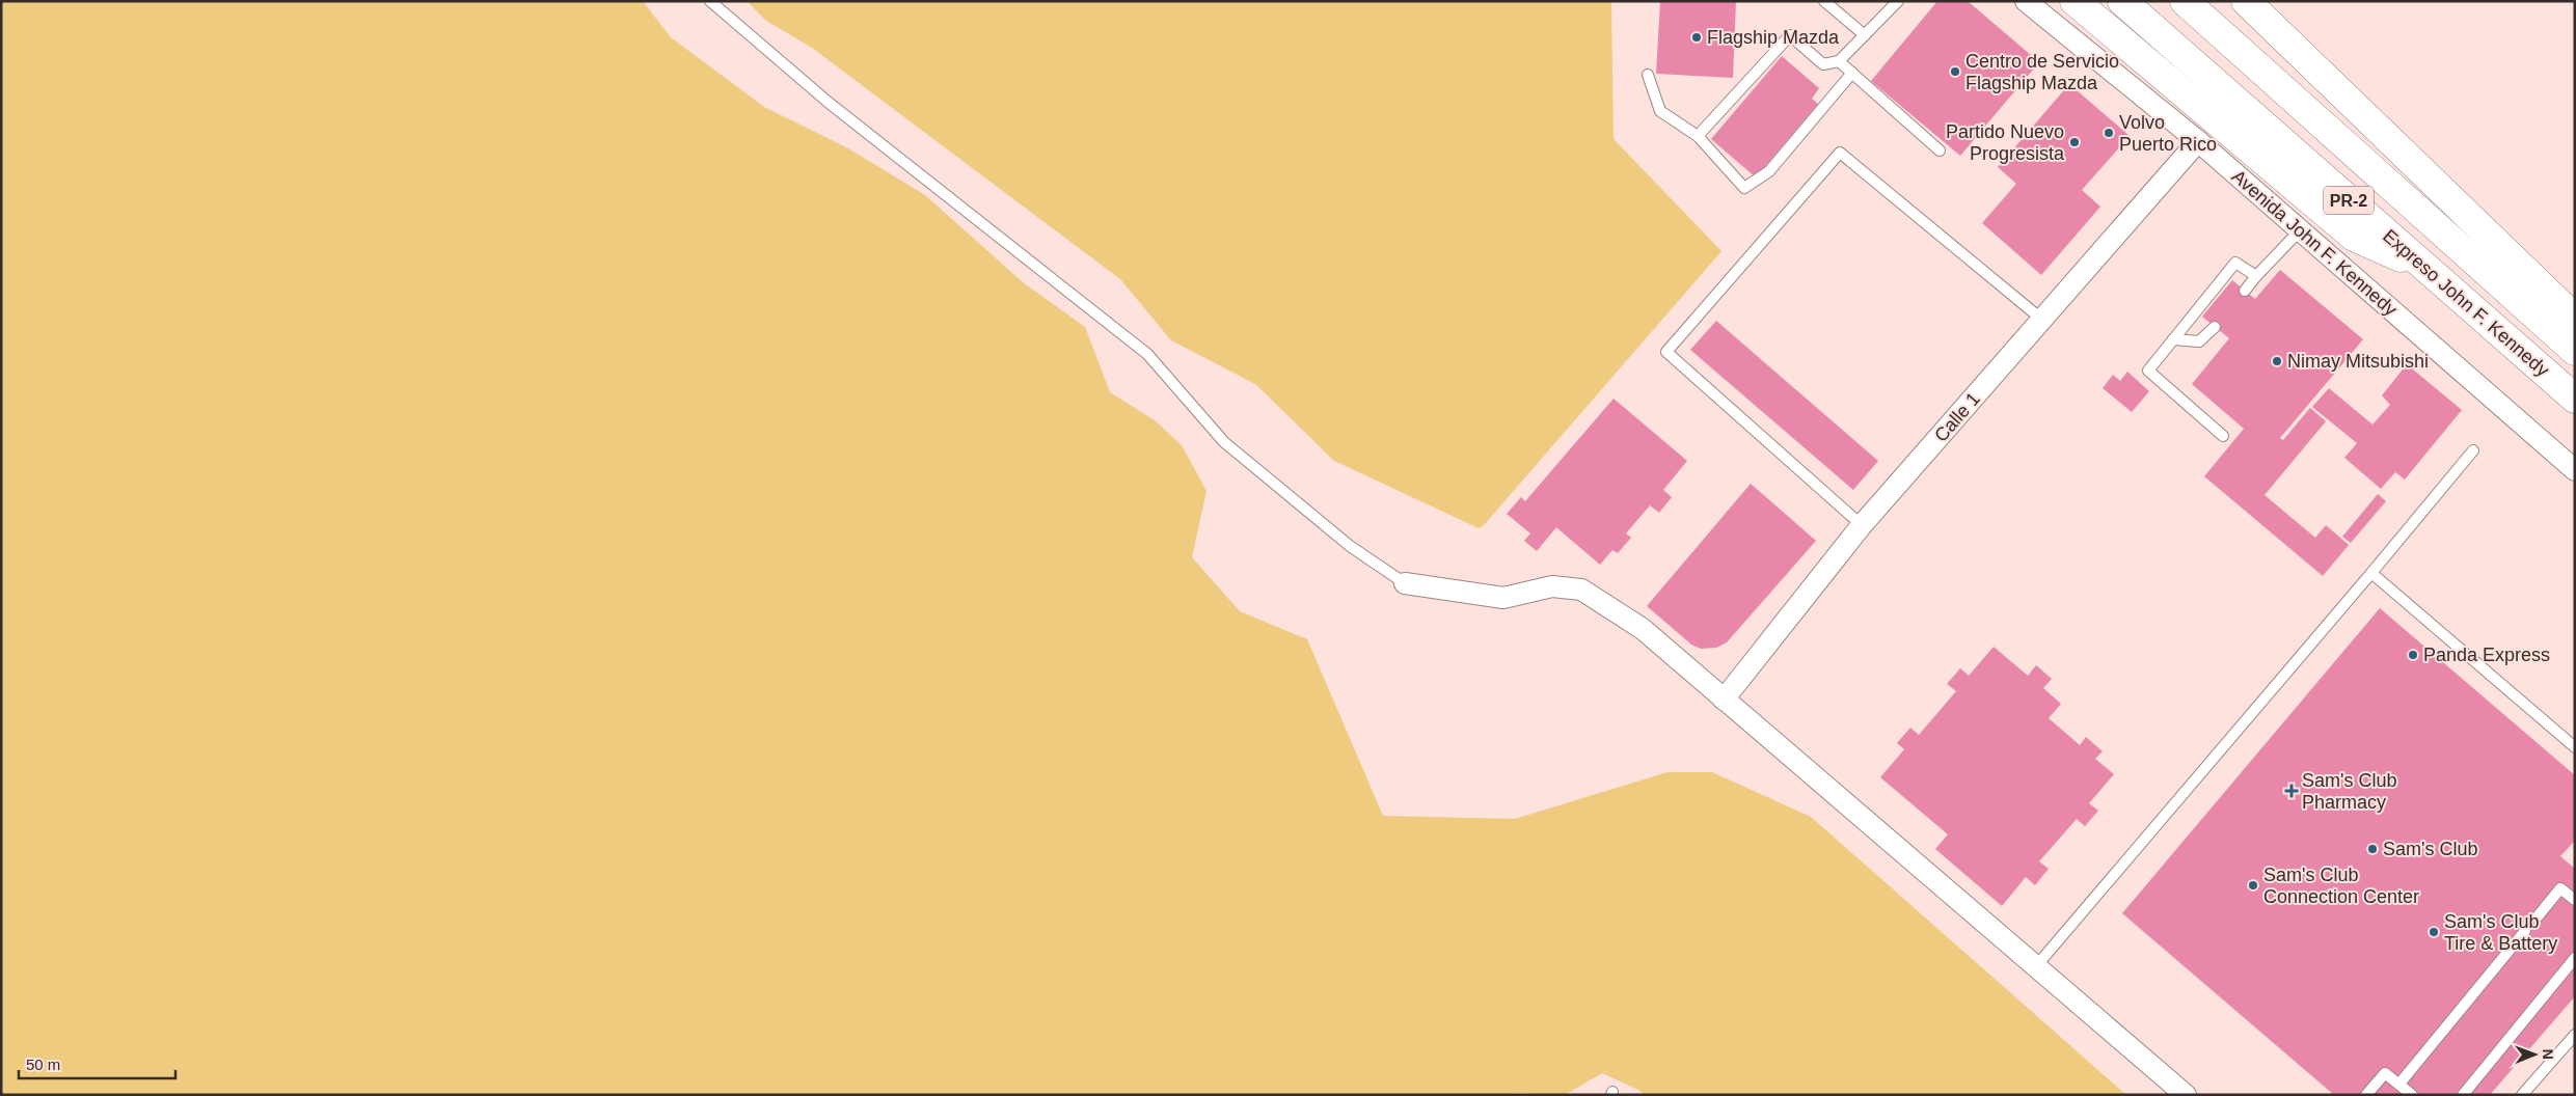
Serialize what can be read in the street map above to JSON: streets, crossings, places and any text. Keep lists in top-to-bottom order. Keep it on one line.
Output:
{"streets":{"highway":["PR-2","Expreso John F. Kennedy"],"street":["Avenida John F. Kennedy","Calle 1"]},"crossings":[["Avenida John F. Kennedy","Calle 1"]],"places":{"other":["Flagship Mazda","Centro de Servicio Flagship Mazda","Volvo Puerto Rico","Partido Nuevo Progresista","Nimay Mitsubishi","Panda Express","Sam's Club","Sam's Club Connection Center","Sam's Club Tire & Battery"],"health":["Sam's Club Pharmacy"]},"scale_bar":"50 m","north":"right"}
